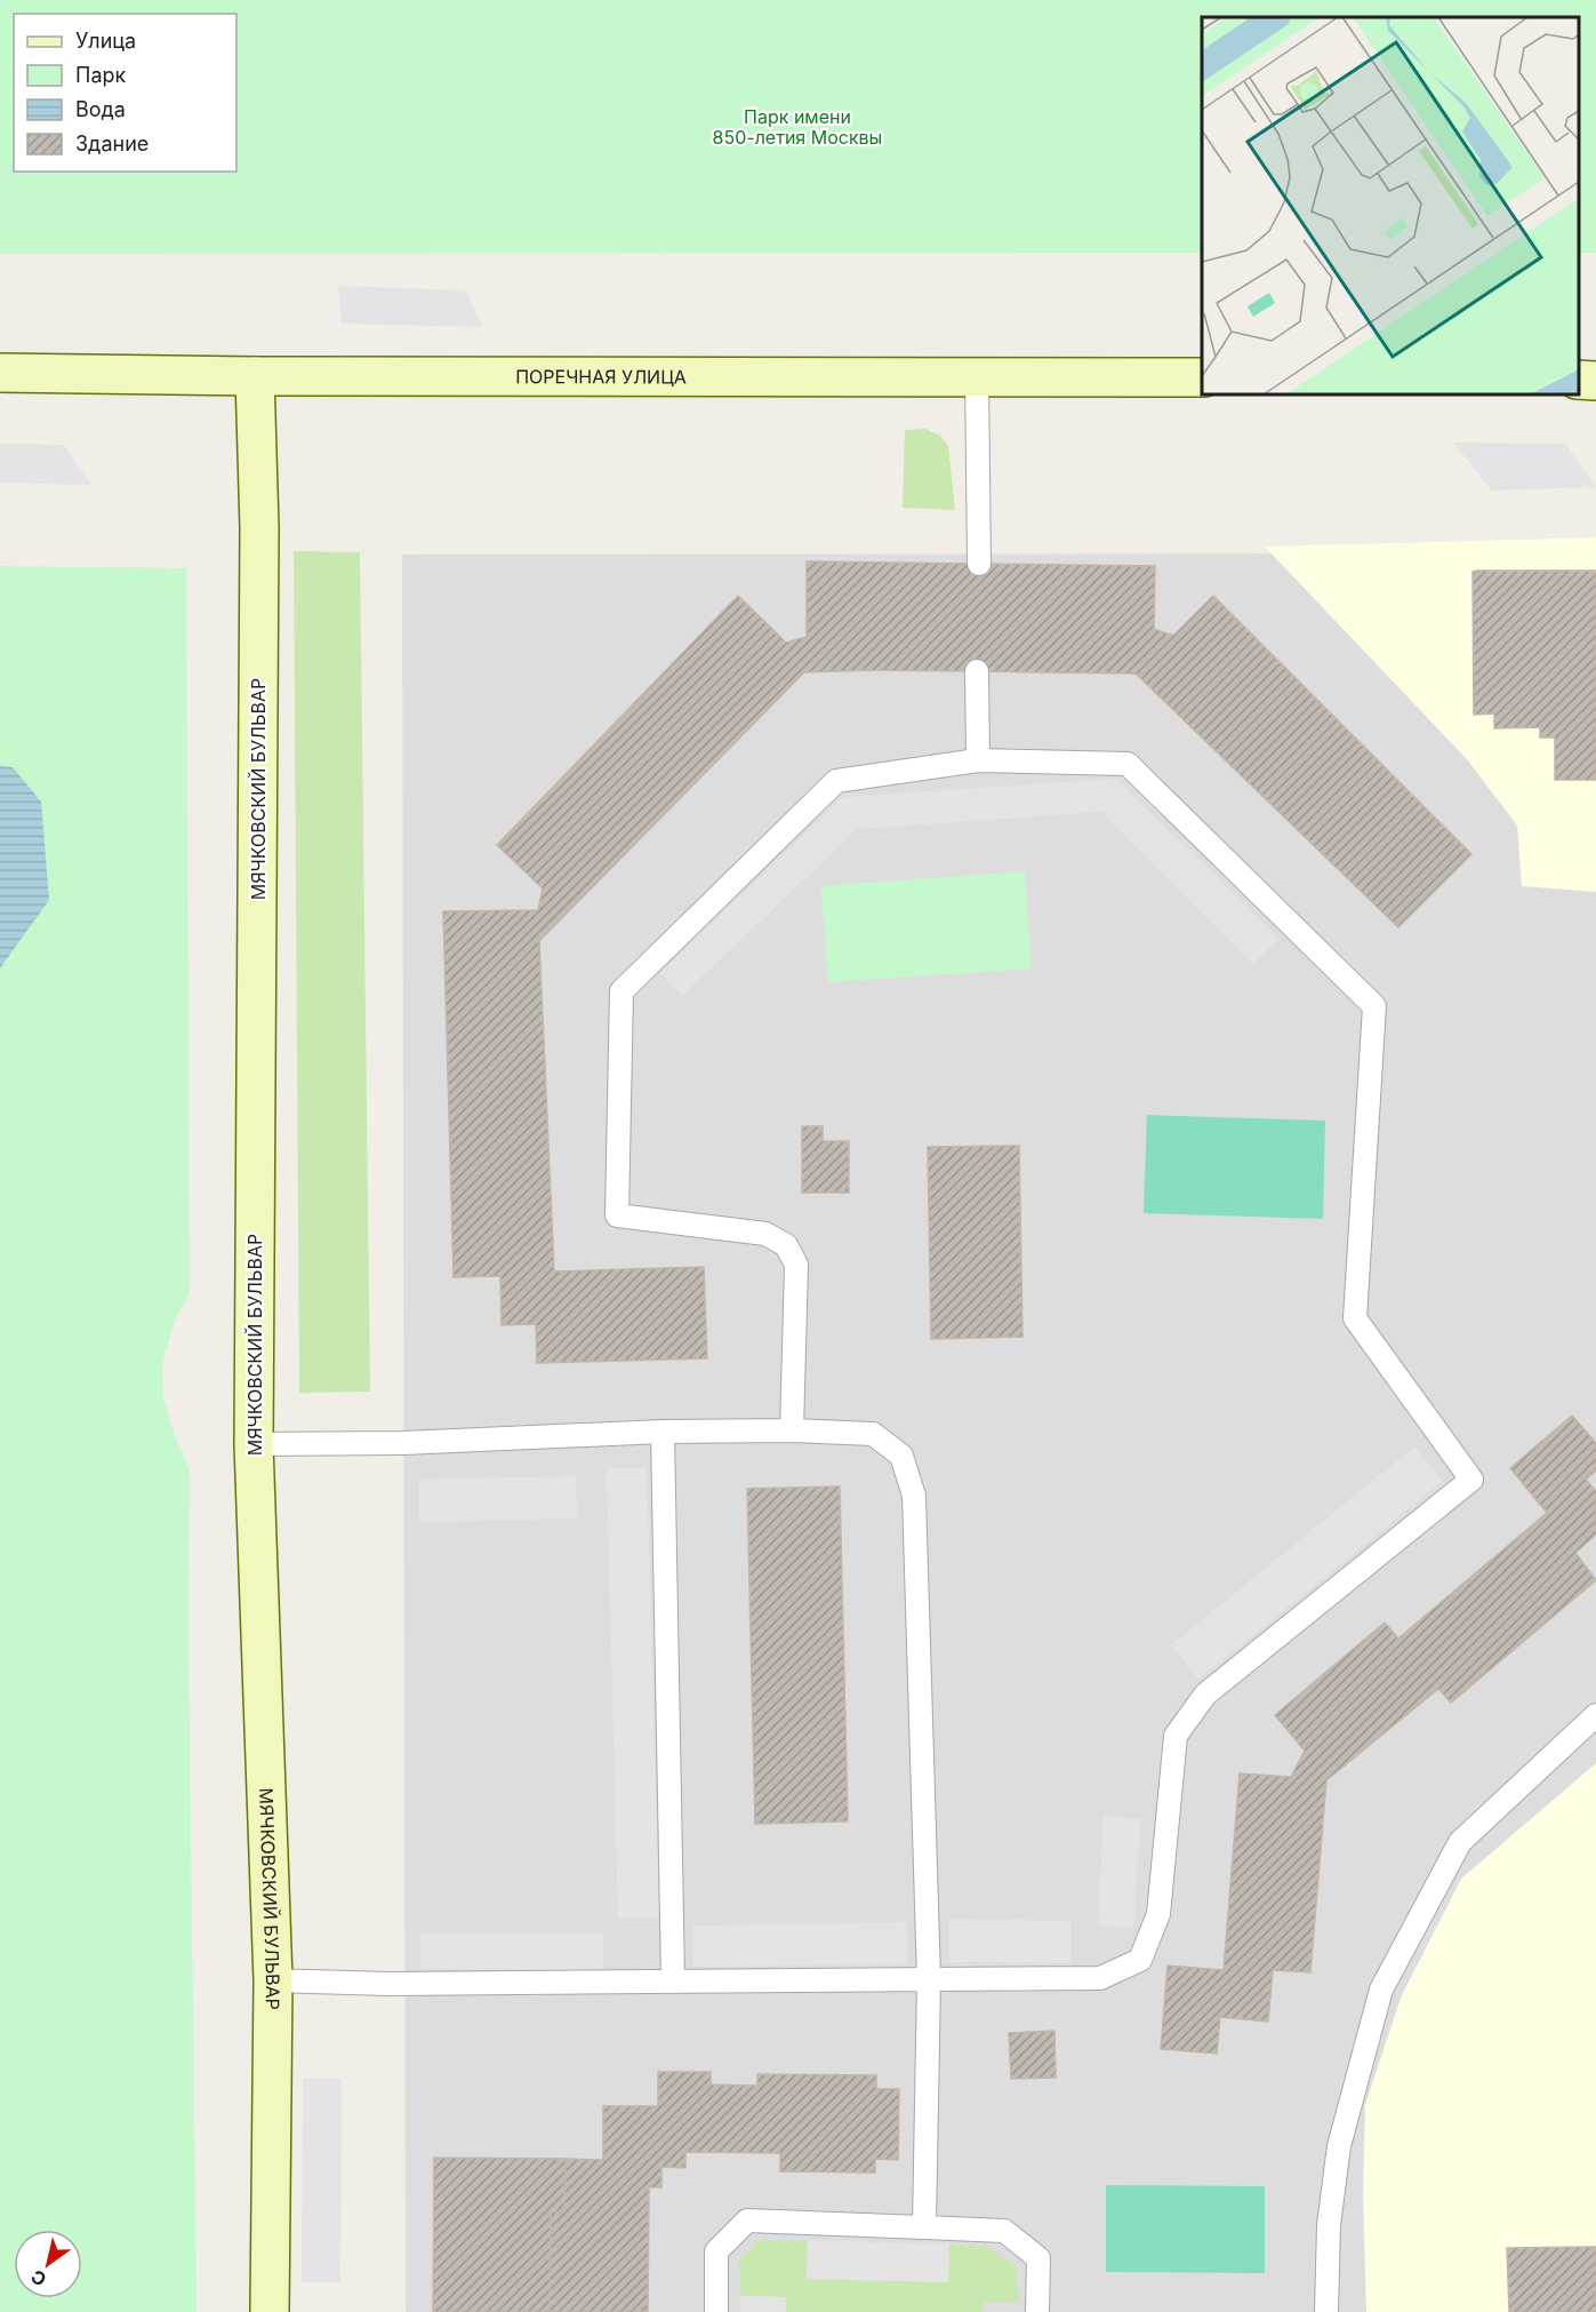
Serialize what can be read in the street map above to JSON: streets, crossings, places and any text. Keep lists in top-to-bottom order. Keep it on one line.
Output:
{"streets":{"street":["ПОРЕЧНАЯ УЛИЦА","МЯЧКОВСКИЙ БУЛЬВАР"]},"crossings":[["ПОРЕЧНАЯ УЛИЦА","МЯЧКОВСКИЙ БУЛЬВАР"]],"parks":["Парк имени 850-летия Москвы"],"legend":["Улица","Парк","Вода","Здание"],"north":"bottom left"}
